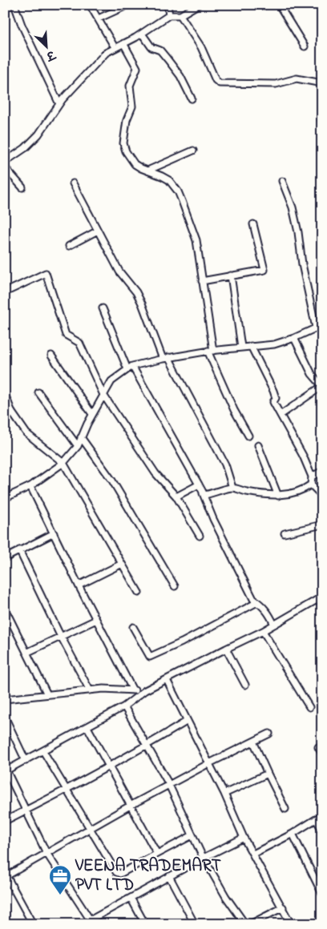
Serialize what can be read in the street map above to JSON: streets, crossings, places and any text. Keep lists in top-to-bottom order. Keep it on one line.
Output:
{"places":{"office":["VEENA TRADEMART PVT LTD"]},"north":"bottom right"}
